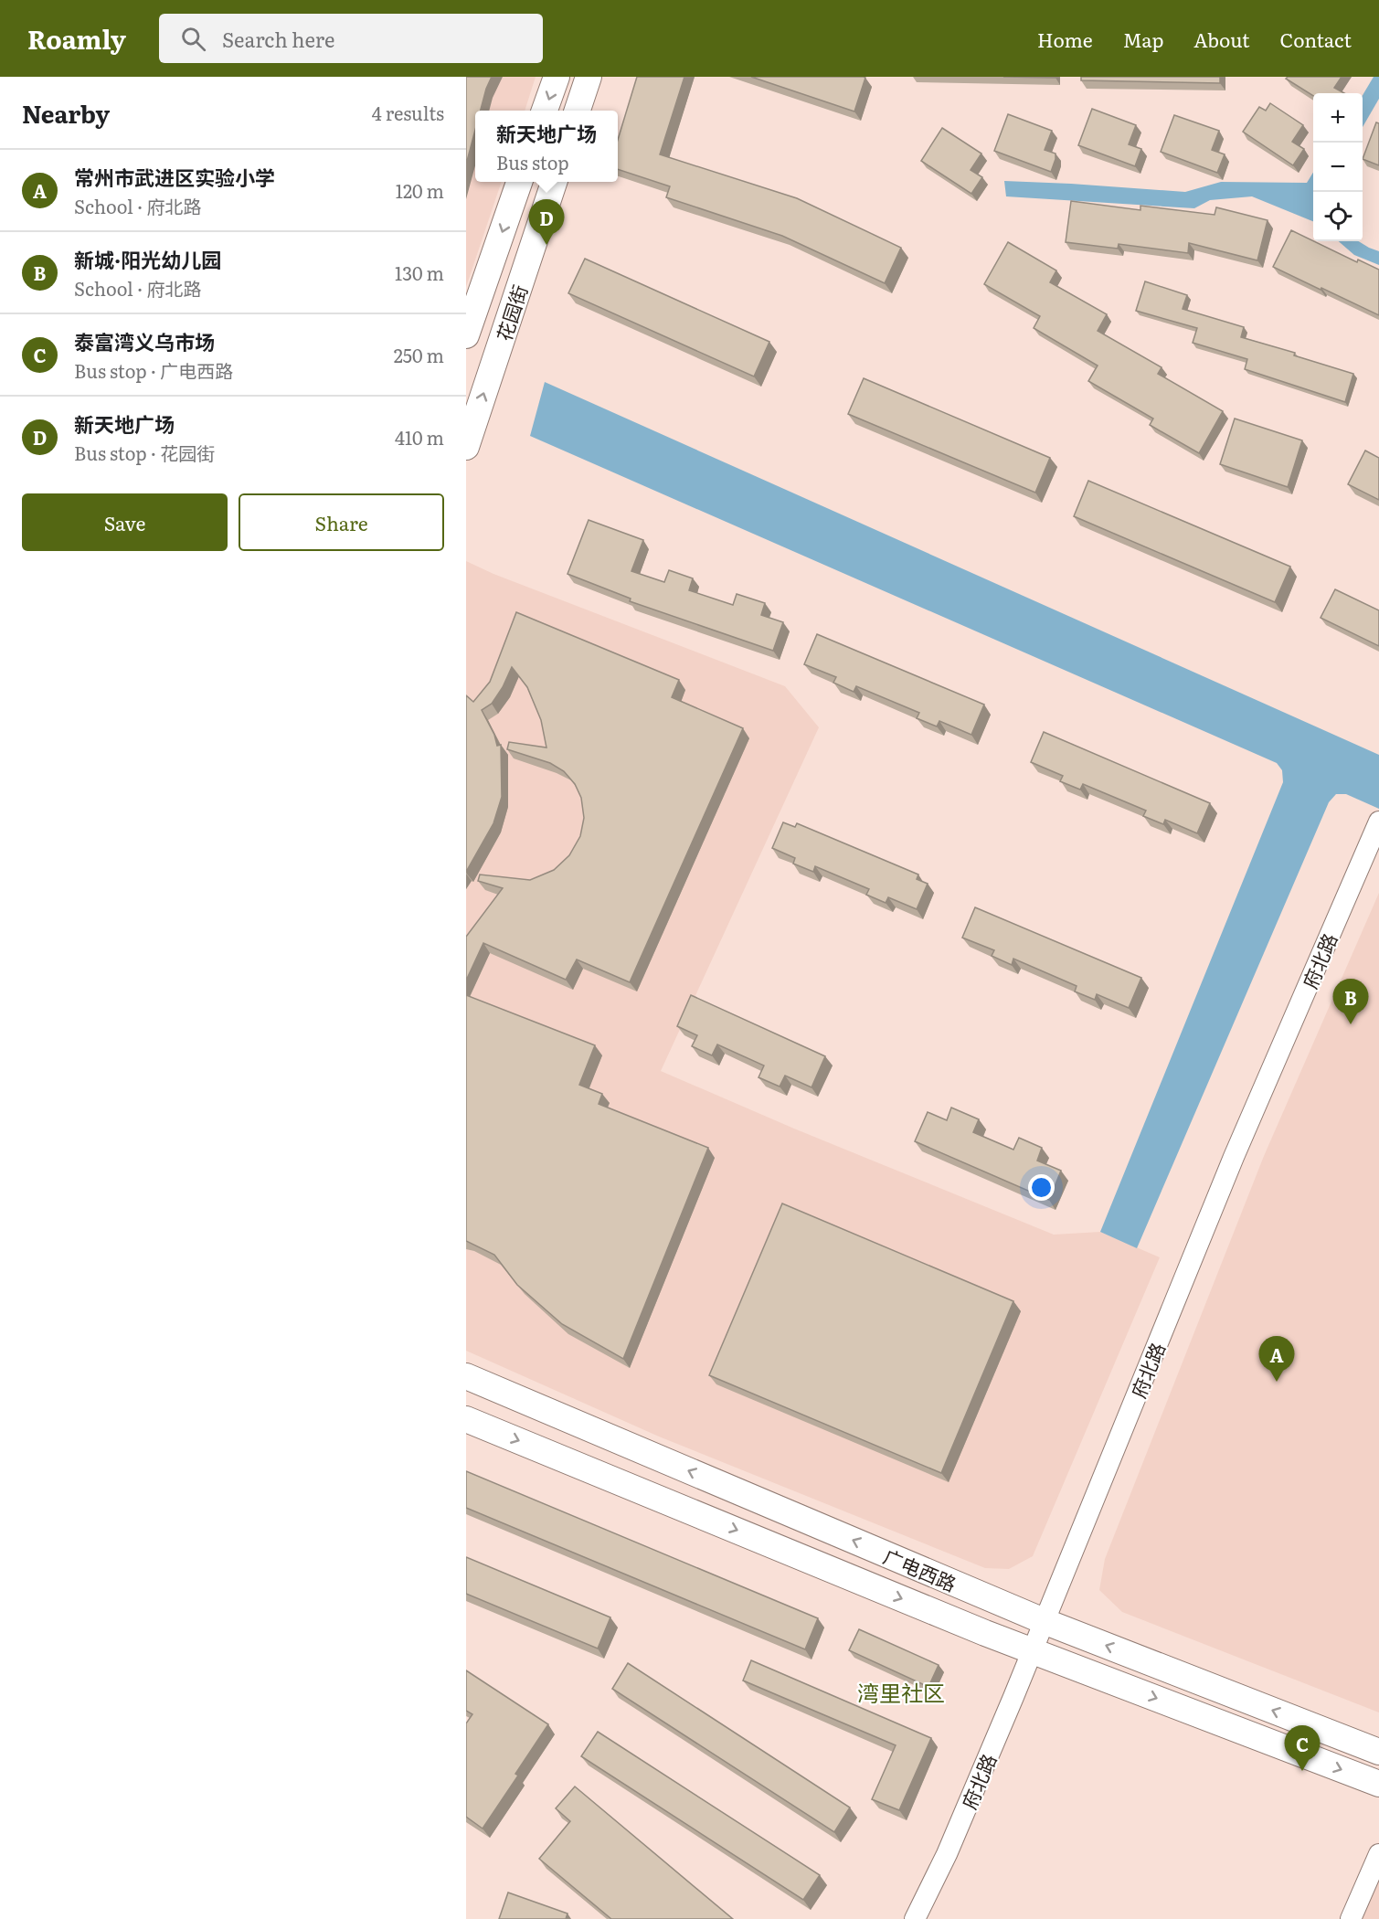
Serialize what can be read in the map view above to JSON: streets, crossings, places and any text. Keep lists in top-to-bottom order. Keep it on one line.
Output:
{"streets":{"main road":["花园街","广电西路"],"street":["府北路"]},"crossings":[["府北路","广电西路"]],"districts":["湾里社区"],"page":{"header":"Roamly","search":"Search here","nav":["Home","Map","About","Contact"],"heading":["Nearby","4 results"],"map_buttons":["+","−"],"popup":["新天地广场","Bus stop"],"list":[{"mark":"A","name":"常州市武进区实验小学","note":"School · 府北路","value":"120 m"},{"mark":"B","name":"新城·阳光幼儿园","note":"School · 府北路","value":"130 m"},{"mark":"C","name":"泰富湾义乌市场","note":"Bus stop · 广电西路","value":"250 m"},{"mark":"D","name":"新天地广场","note":"Bus stop · 花园街","value":"410 m"}],"pins":["D","B","A","C"],"buttons":["Save","Share"]}}
